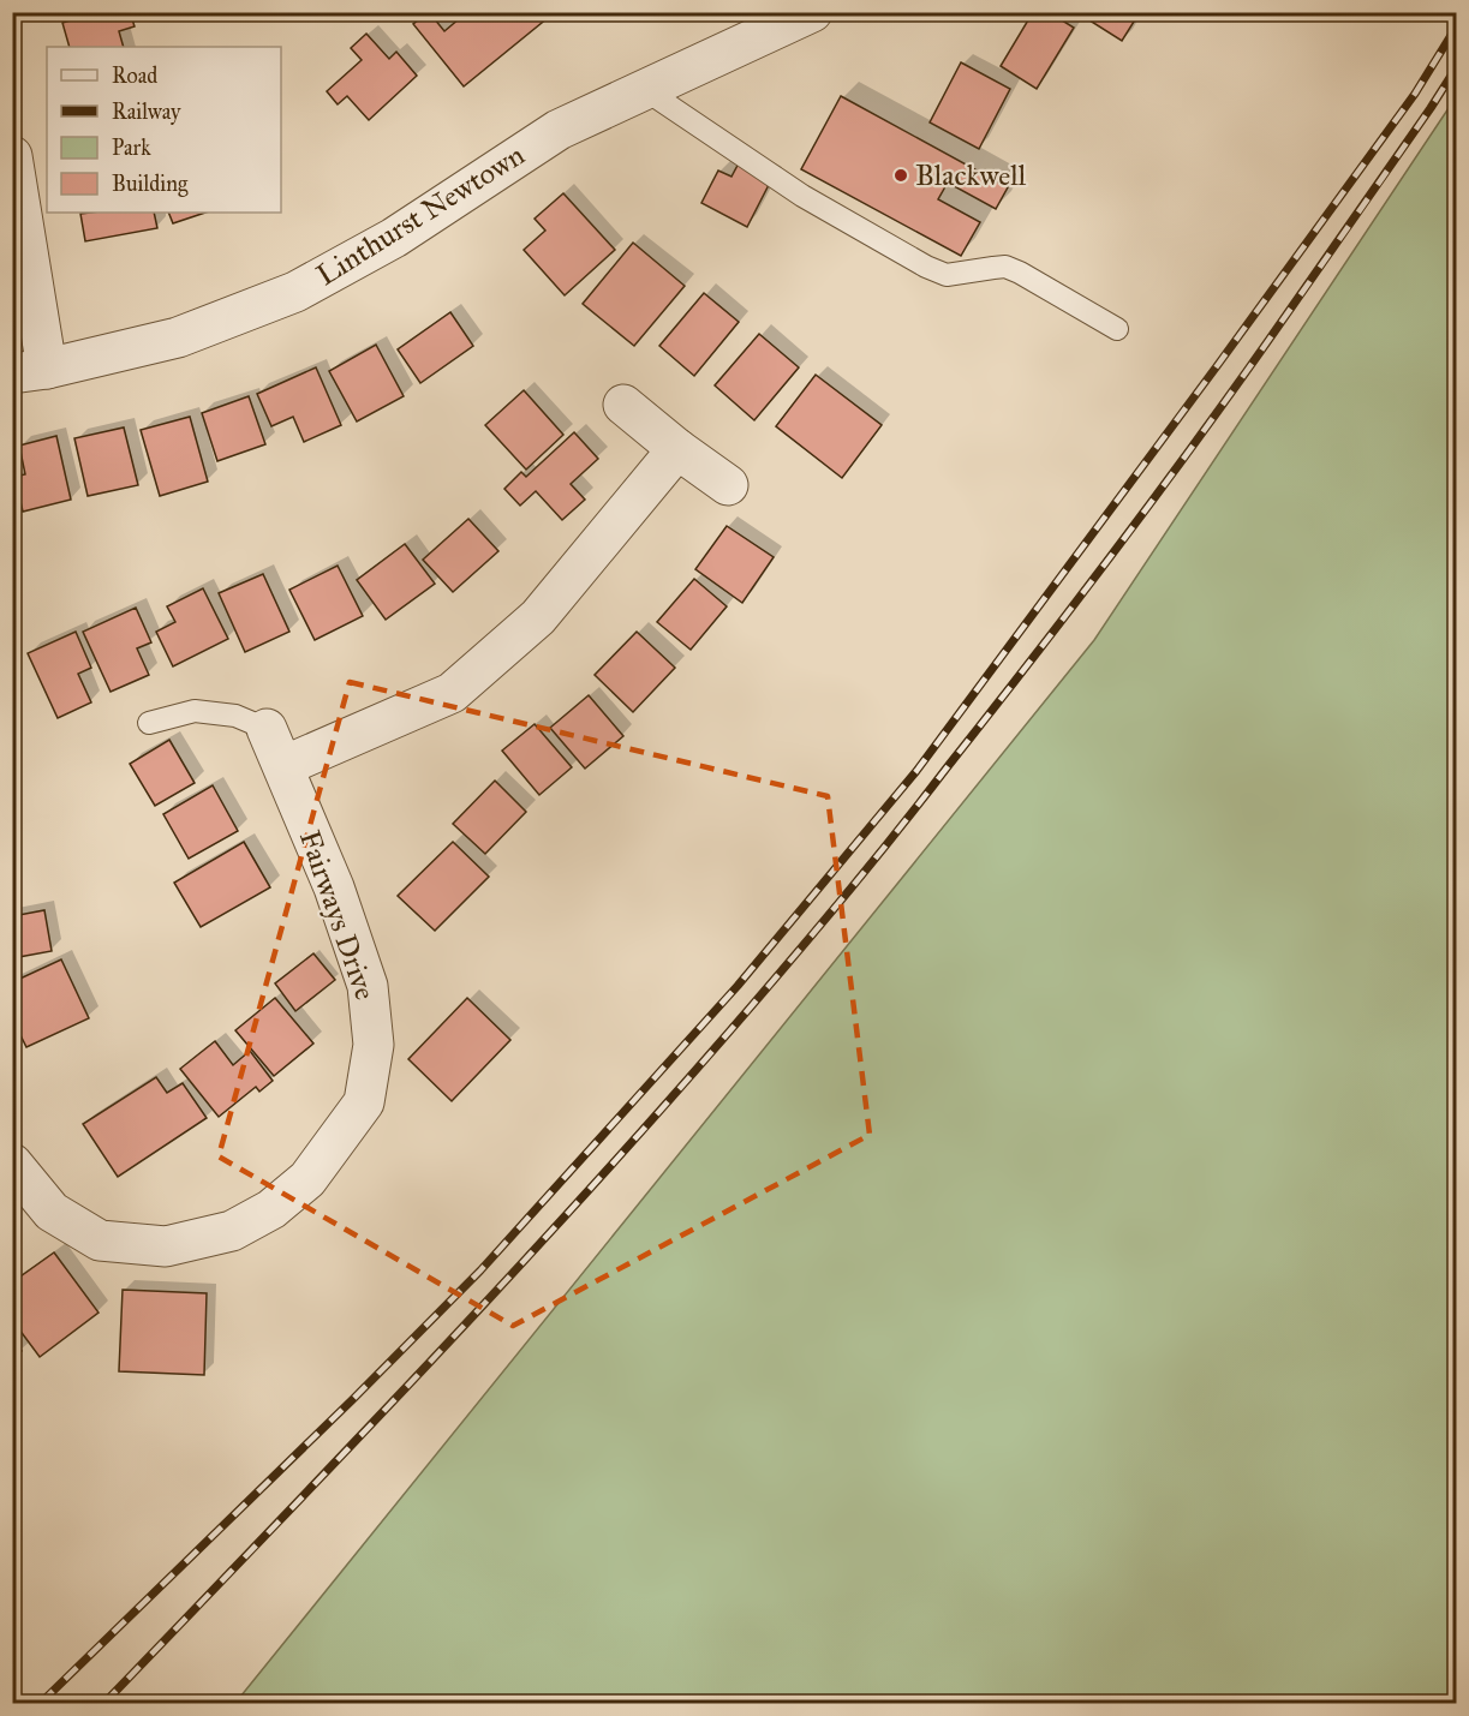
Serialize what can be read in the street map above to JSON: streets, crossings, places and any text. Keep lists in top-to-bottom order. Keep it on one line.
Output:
{"streets":{"street":["Linthurst Newtown","Fairways Drive"]},"places":["Blackwell"],"legend":["Road","Railway","Park","Building"]}
